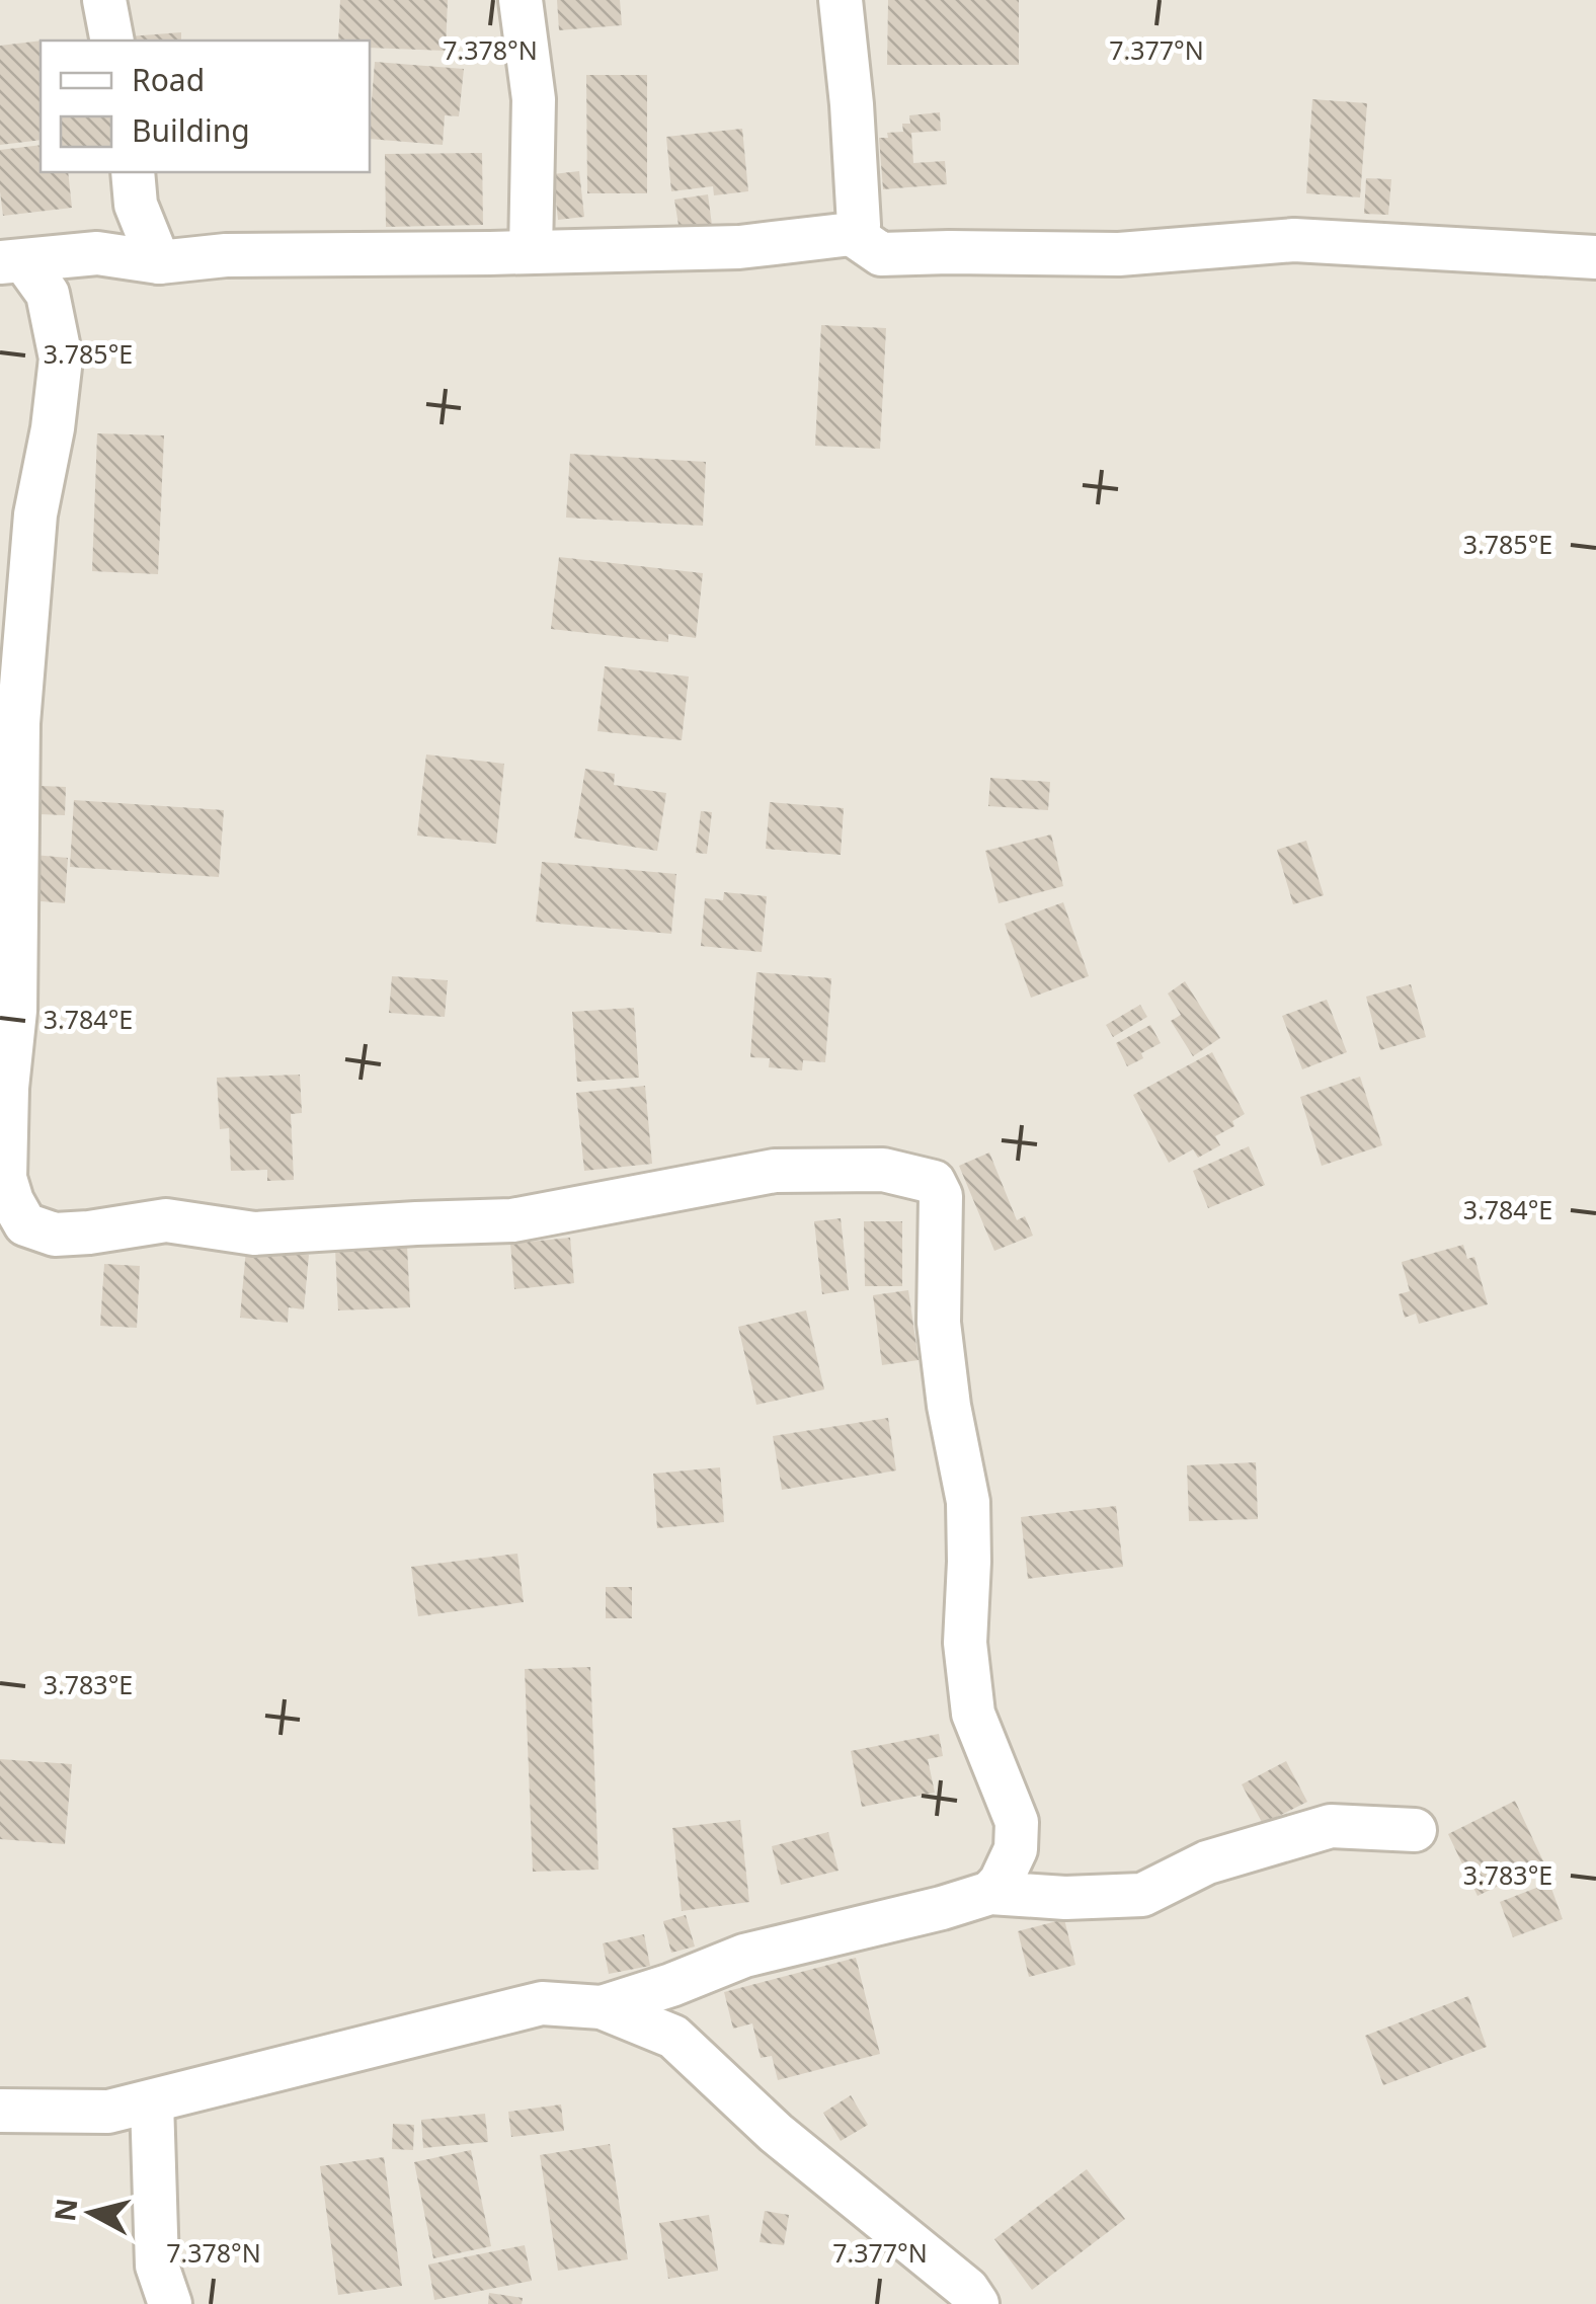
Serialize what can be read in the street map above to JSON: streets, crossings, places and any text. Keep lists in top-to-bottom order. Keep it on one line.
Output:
{"legend":["Road","Building"],"north":"left","coordinates":["7.378°N","7.377°N","3.785°E","3.784°E","3.783°E"]}
